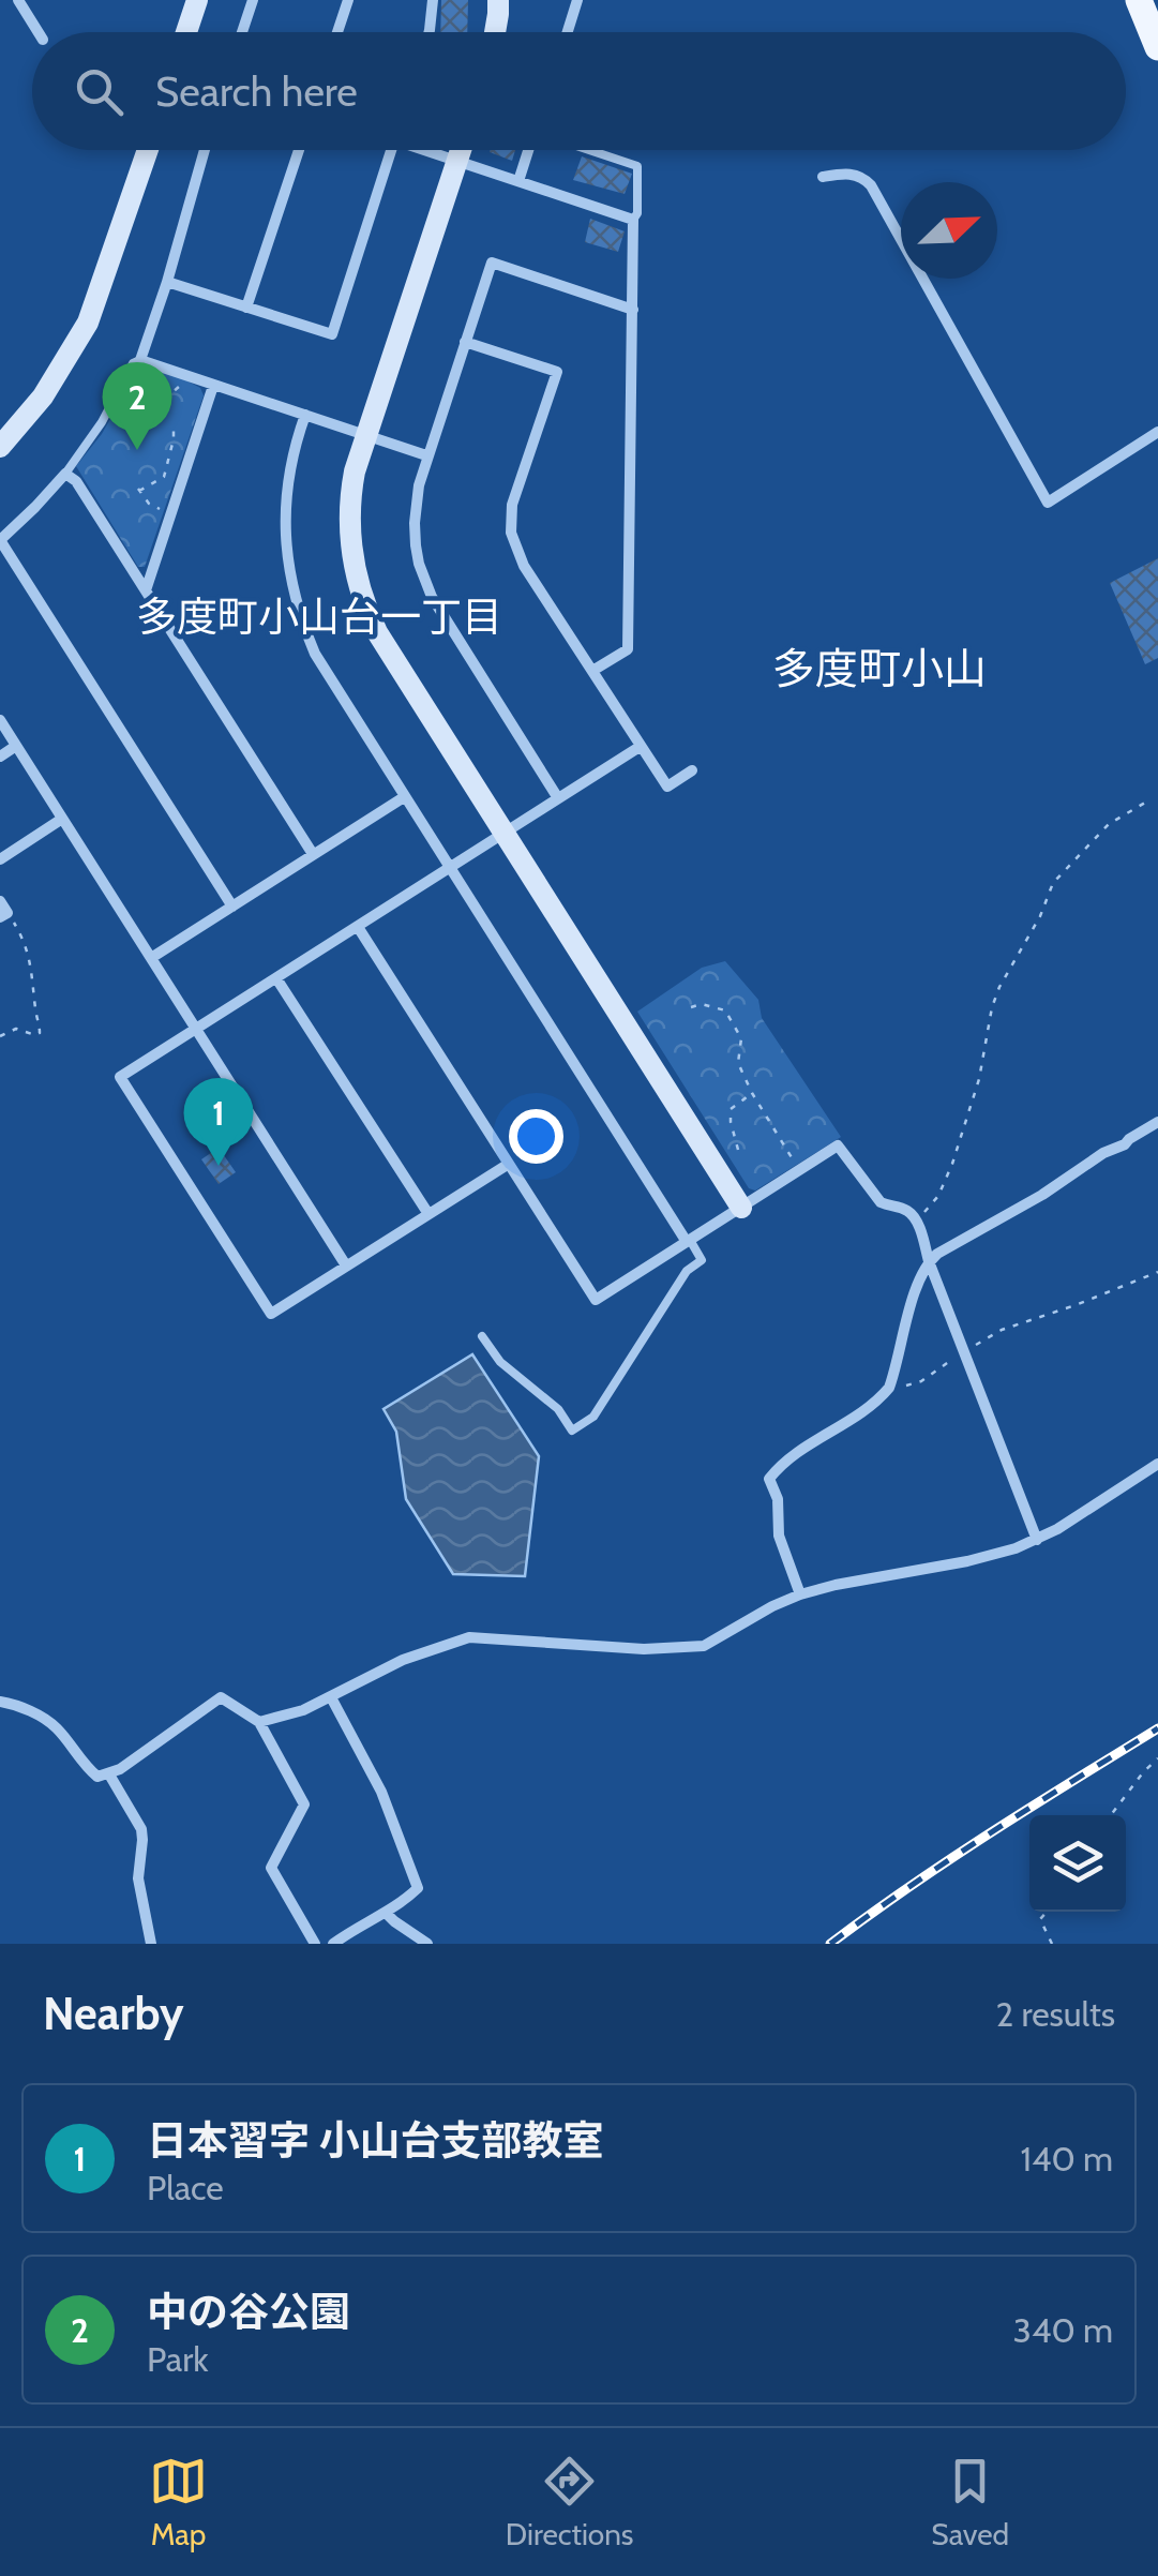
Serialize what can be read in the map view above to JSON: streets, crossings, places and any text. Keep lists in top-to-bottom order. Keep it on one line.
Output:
{"districts":["多度町小山台一丁目","多度町小山"],"north":"top right","page":{"search":"Search here","pins":["2","1"],"heading":["Nearby","2 results"],"list":[{"mark":"1","name":"日本習字 小山台支部教室","note":"Place","value":"140 m"},{"mark":"2","name":"中の谷公園","note":"Park","value":"340 m"}],"nav":["Map","Directions","Saved"]}}
